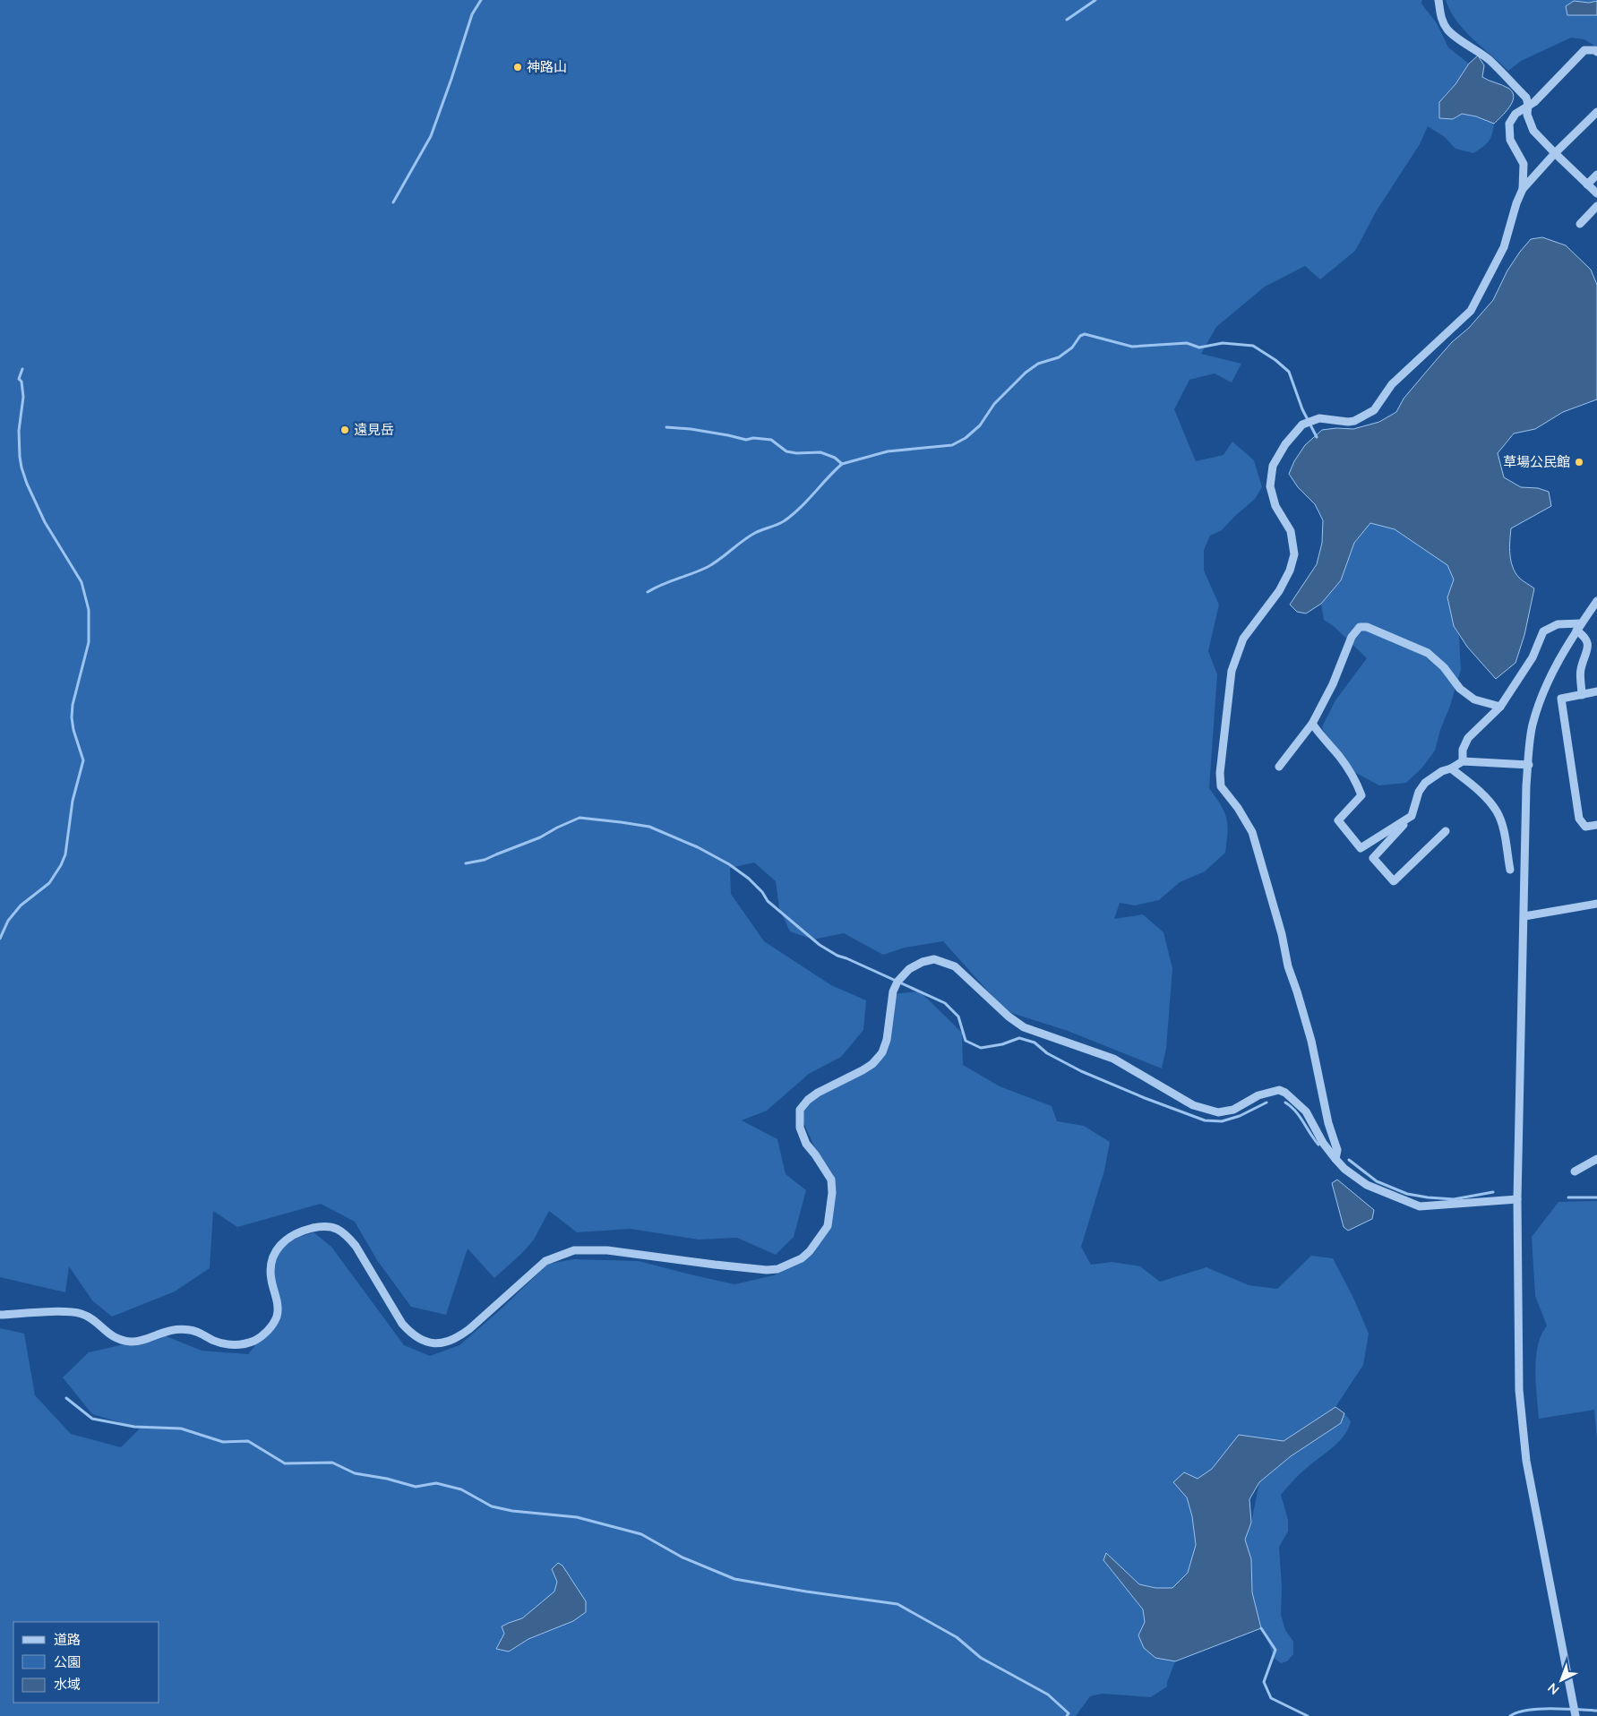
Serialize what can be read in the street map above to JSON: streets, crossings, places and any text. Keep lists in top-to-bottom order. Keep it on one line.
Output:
{"places":["神路山","遠見岳","草場公民館"],"legend":["道路","公園","水域"],"north":"bottom left"}
